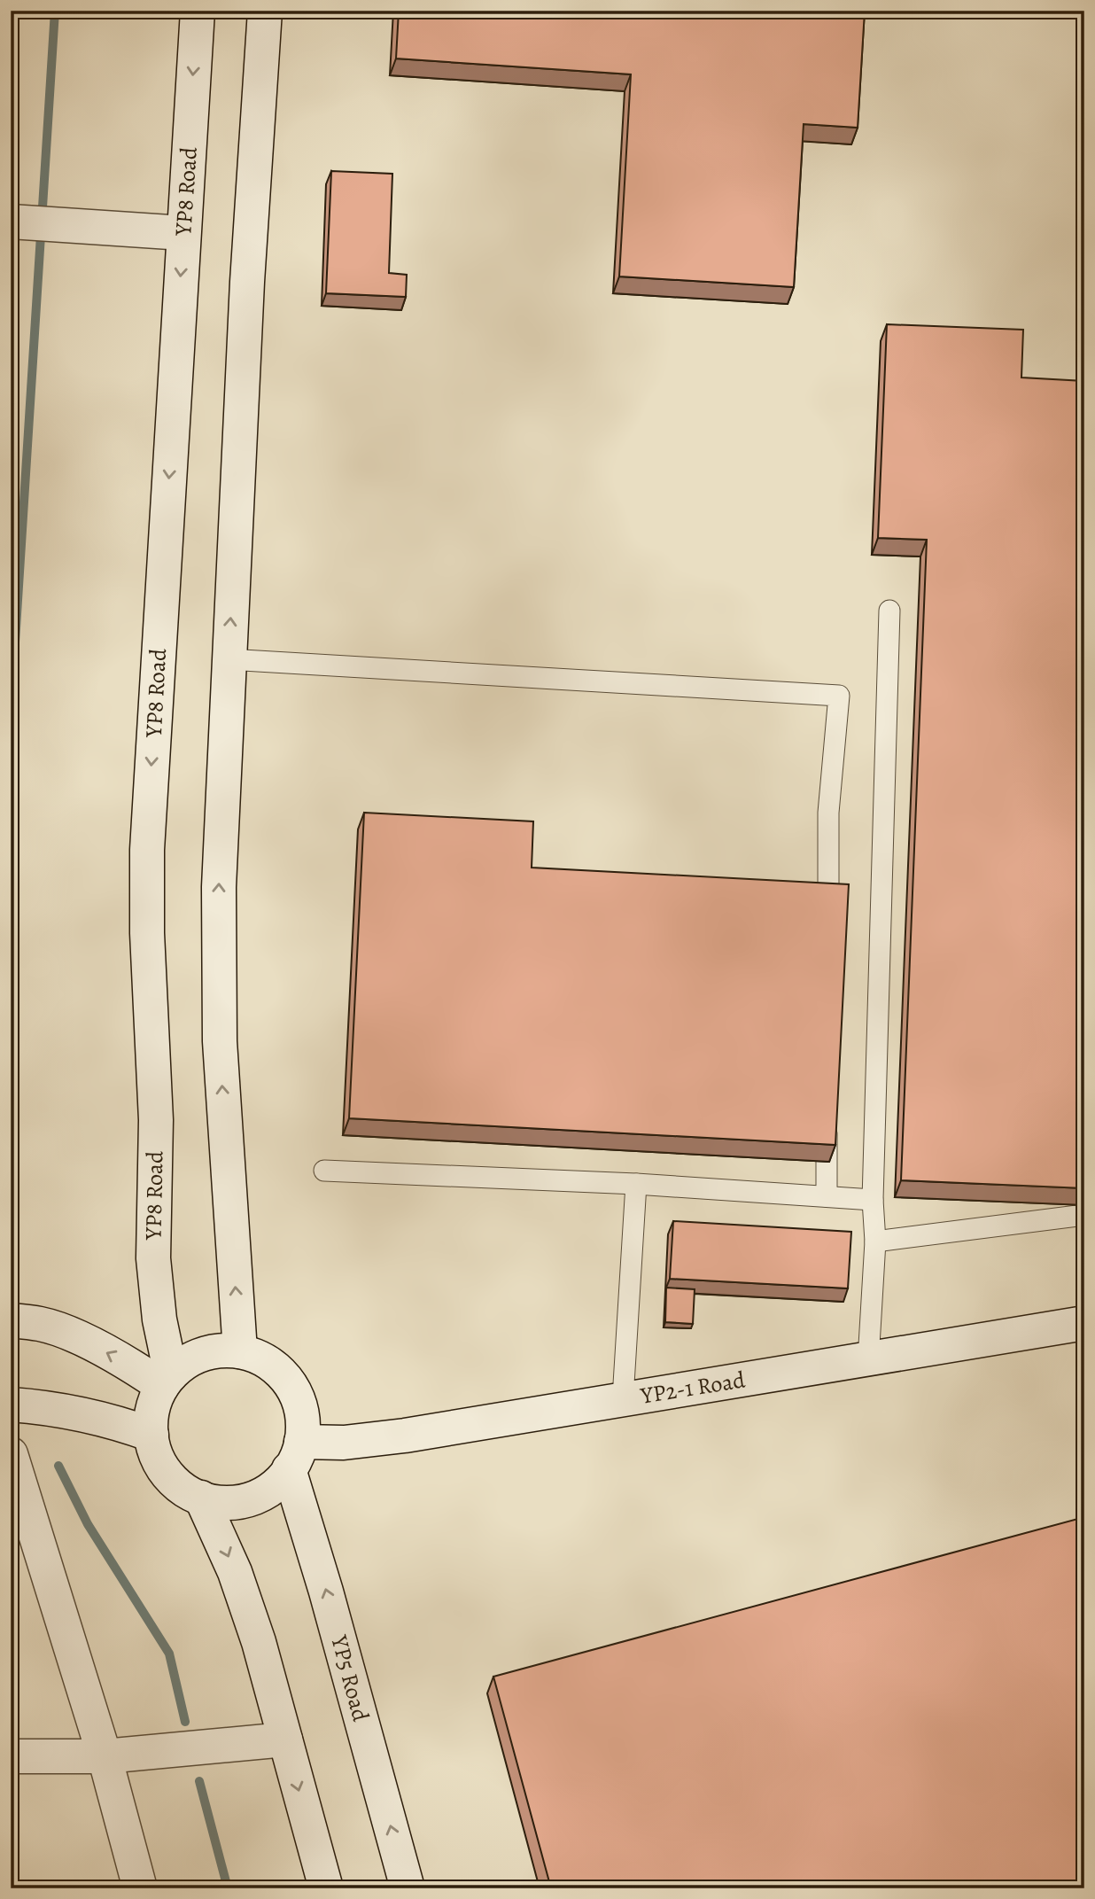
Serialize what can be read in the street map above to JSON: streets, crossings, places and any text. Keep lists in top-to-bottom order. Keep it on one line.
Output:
{"streets":{"main road":["YP8 Road","YP2-1 Road","YP5 Road"]},"crossings":[["YP8 Road","YP2-1 Road"],["YP8 Road","YP5 Road"],["YP2-1 Road","YP5 Road"]]}
